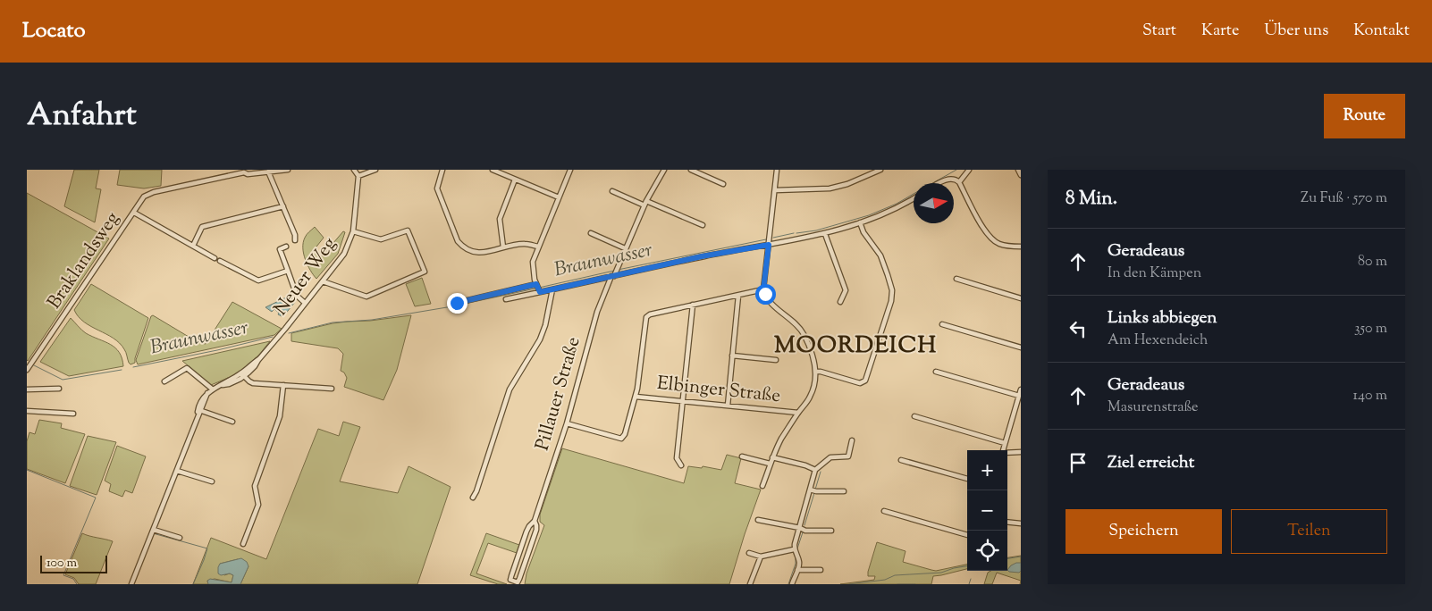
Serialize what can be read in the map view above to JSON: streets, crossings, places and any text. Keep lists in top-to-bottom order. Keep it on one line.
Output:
{"streets":{"street":["Braklandsweg","Neuer Weg","Elbinger Straße","Pillauer Straße"]},"districts":["MOORDEICH"],"water":["Braunwasser"],"scale_bar":"100 m","north":"right","page":{"header":"Locato","nav":["Start","Karte","Über uns","Kontakt"],"title":"Anfahrt","buttons":["Route",["Speichern","Teilen"]],"heading":["8 Min.","Zu Fuß · 570 m"],"list":[["Geradeaus","In den Kämpen","80 m"],["Links abbiegen","Am Hexendeich","350 m"],["Geradeaus","Masurenstraße","140 m"],"Ziel erreicht"],"map_buttons":["+","−"],"scale":"100 m"}}
